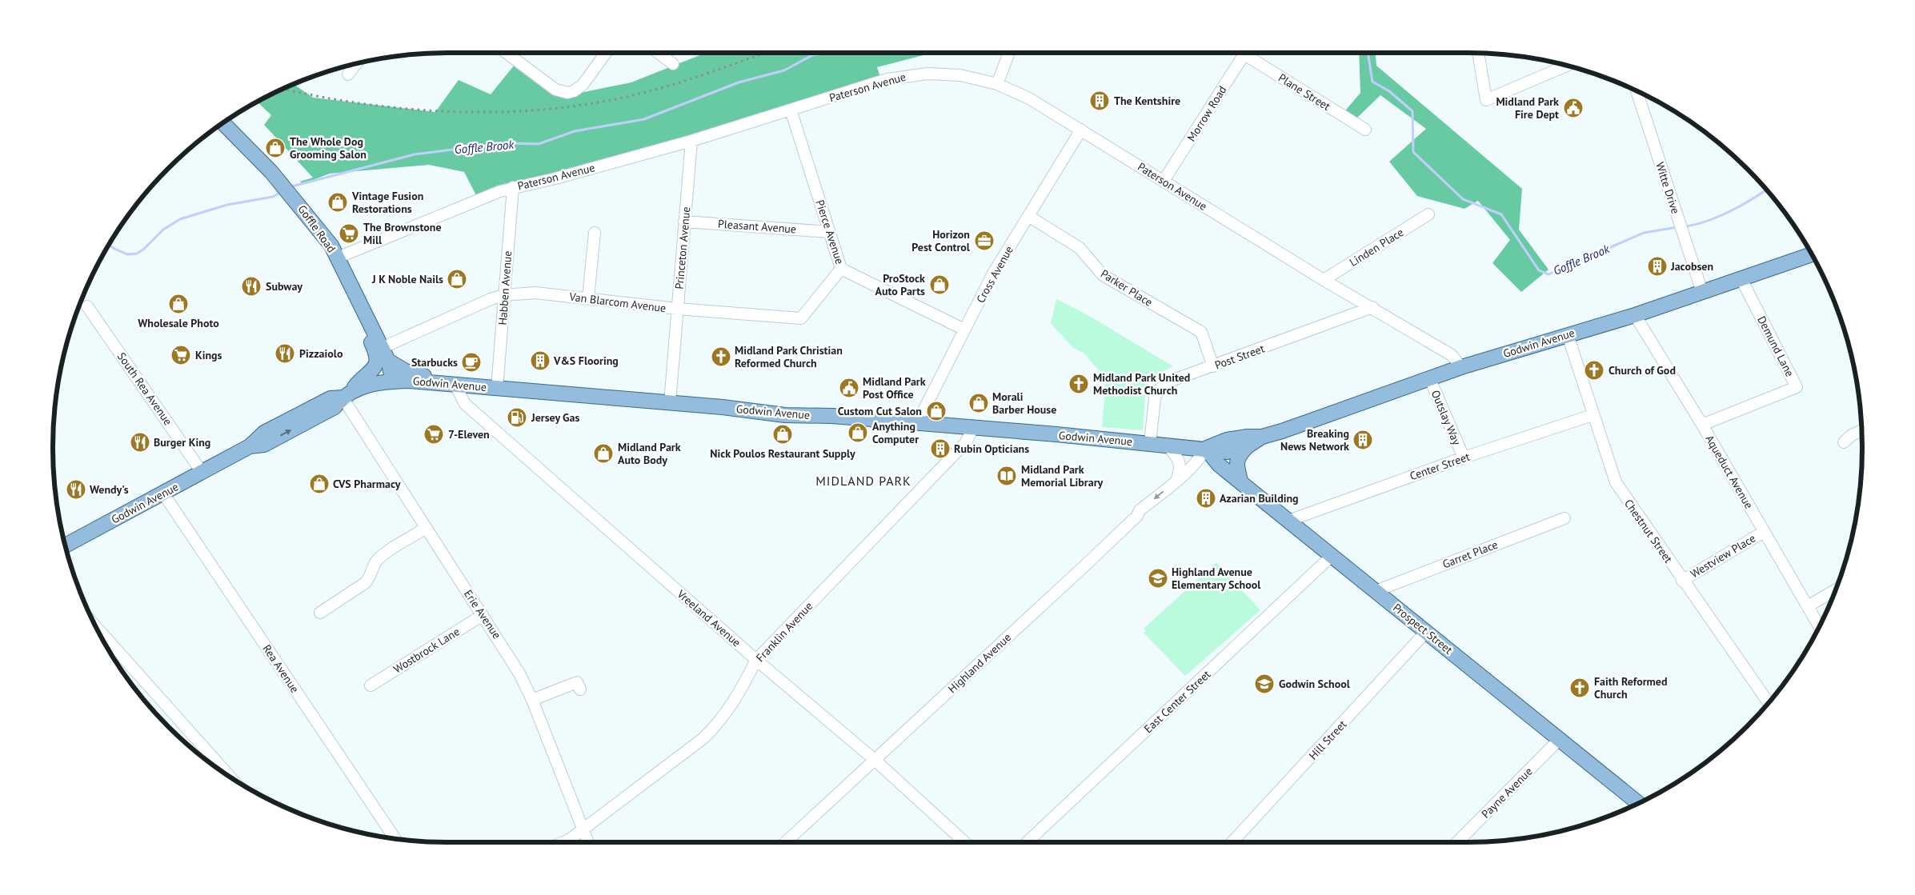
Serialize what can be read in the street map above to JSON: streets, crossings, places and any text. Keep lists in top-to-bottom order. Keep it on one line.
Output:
{"streets":{"main road":["Goffle Road","Godwin Avenue","Prospect Street"],"street":["Paterson Avenue","Plane Street","Morrow Road","Witte Drive","Pleasant Avenue","Pierce Avenue","Linden Place","Princeton Avenue","Cross Avenue","Habben Avenue","Parker Place","Van Blarcom Avenue","Demund Lane","Post Street","South Rea Avenue","Outslay Way","Center Street","Aqueduct Avenue","Chestnut Street","Garret Place","Westview Place","Erie Avenue","Vreeland Avenue","Franklin Avenue","Wostbrock Lane","Highland Avenue","Rea Avenue","East Center Street","Hill Street","Payne Avenue"]},"crossings":[["Paterson Avenue","Morrow Road"],["Paterson Avenue","Goffle Road"],["Paterson Avenue","Pierce Avenue"],["Paterson Avenue","Linden Place"],["Paterson Avenue","Princeton Avenue"],["Paterson Avenue","Cross Avenue"],["Paterson Avenue","Habben Avenue"],["Paterson Avenue","Godwin Avenue"],["Paterson Avenue","Post Street"],["Witte Drive","Godwin Avenue"],["Pleasant Avenue","Pierce Avenue"],["Pleasant Avenue","Princeton Avenue"],["Goffle Road","Van Blarcom Avenue"],["Goffle Road","Godwin Avenue"],["Pierce Avenue","Cross Avenue"],["Pierce Avenue","Van Blarcom Avenue"],["Princeton Avenue","Van Blarcom Avenue"],["Princeton Avenue","Godwin Avenue"],["Cross Avenue","Parker Place"],["Cross Avenue","Godwin Avenue"],["Habben Avenue","Van Blarcom Avenue"],["Habben Avenue","Godwin Avenue"],["Parker Place","Post Street"],["Godwin Avenue","Demund Lane"],["Godwin Avenue","Post Street"],["Godwin Avenue","South Rea Avenue"],["Godwin Avenue","Outslay Way"],["Godwin Avenue","Aqueduct Avenue"],["Godwin Avenue","Chestnut Street"],["Godwin Avenue","Erie Avenue"],["Godwin Avenue","Vreeland Avenue"],["Godwin Avenue","Prospect Street"],["Godwin Avenue","Franklin Avenue"],["Godwin Avenue","Highland Avenue"],["Godwin Avenue","Rea Avenue"],["Demund Lane","Aqueduct Avenue"],["Outslay Way","Center Street"],["Center Street","Chestnut Street"],["Center Street","Prospect Street"],["Aqueduct Avenue","Westview Place"],["Chestnut Street","Westview Place"],["Garret Place","Prospect Street"],["Erie Avenue","Franklin Avenue"],["Erie Avenue","Wostbrock Lane"],["Vreeland Avenue","Franklin Avenue"],["Vreeland Avenue","Highland Avenue"],["Prospect Street","Highland Avenue"],["Prospect Street","East Center Street"],["Prospect Street","Hill Street"],["Prospect Street","Payne Avenue"]],"one_way":["Highland Avenue"],"districts":["MIDLAND PARK"],"water":["Goffle Brook"],"places":{"building":["The Kentshire","Jacobsen","V&S Flooring","Breaking News Network","Rubin Opticians","Azarian Building"],"public building":["Midland Park Fire Dept","Midland Park Post Office"],"shop":["The Whole Dog Grooming Salon","Vintage Fusion Restorations","J K Noble Nails","ProStock Auto Parts","Wholesale Photo","Morali Barber House","Custom Cut Salon","Anything Computer","Nick Poulos Restaurant Supply","Midland Park Auto Body","CVS Pharmacy"],"supermarket":["The Brownstone Mill","Kings","7-Eleven"],"office":["Horizon Pest Control"],"restaurant":["Subway","Pizzaiolo","Burger King","Wendy's"],"church":["Midland Park Christian Reformed Church","Church of God","Midland Park United Methodist Church","Faith Reformed Church"],"cafe":["Starbucks"],"fuel station":["Jersey Gas"],"library":["Midland Park Memorial Library"],"school or university":["Highland Avenue Elementary School","Godwin School"]}}
